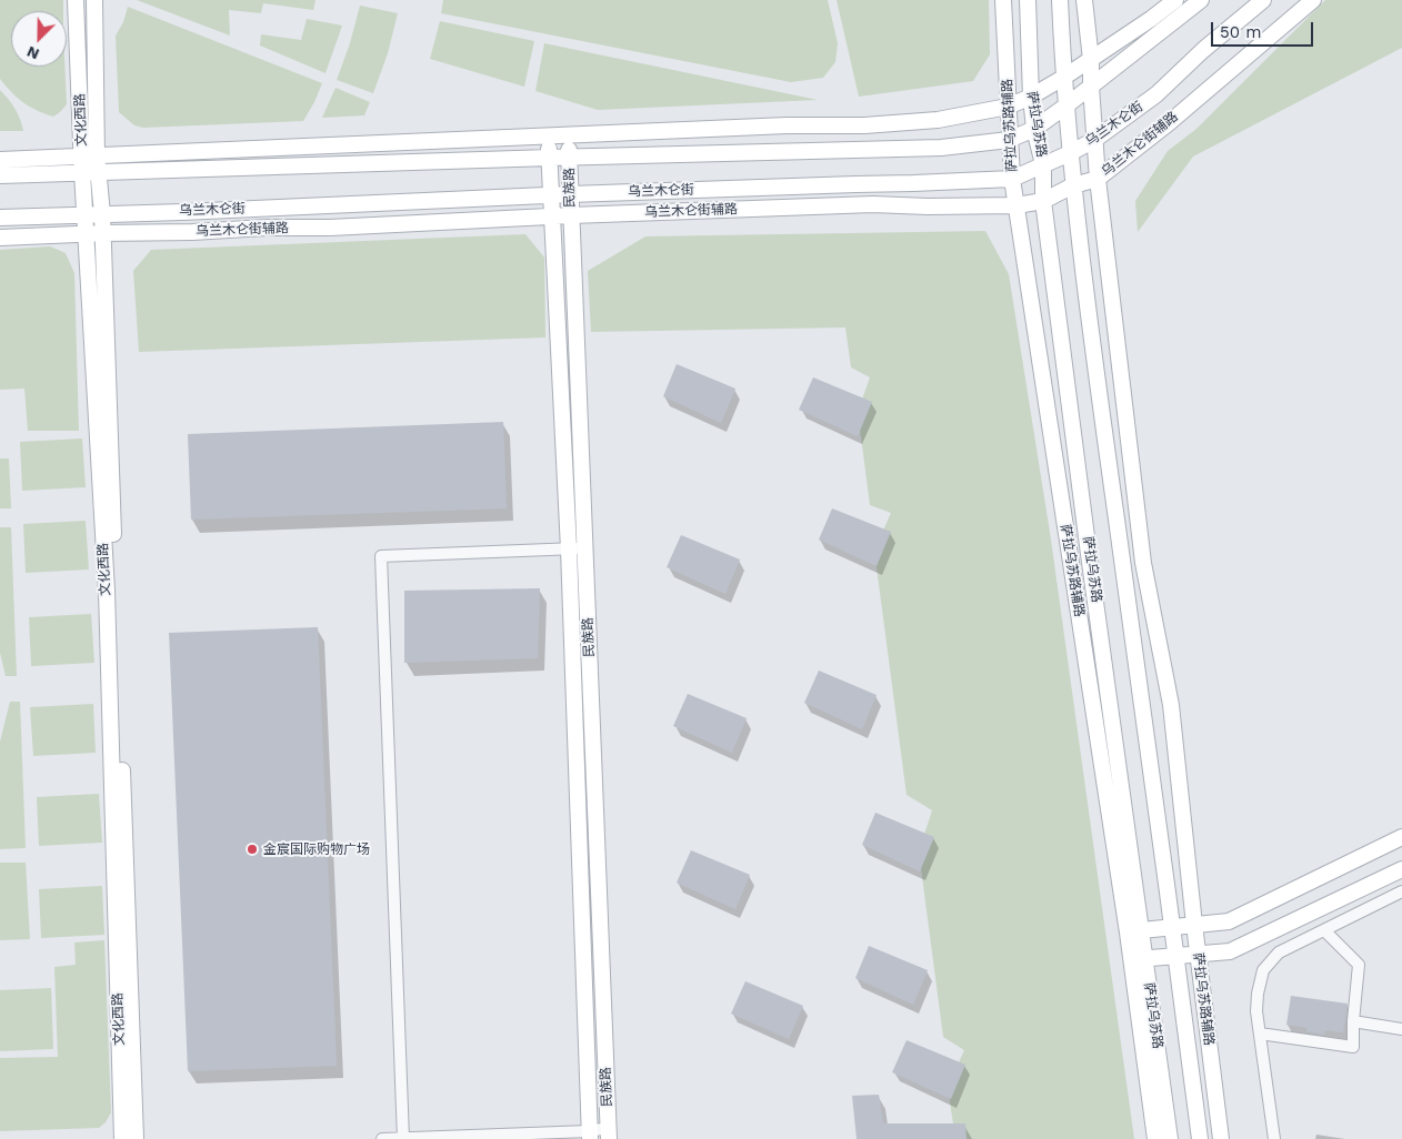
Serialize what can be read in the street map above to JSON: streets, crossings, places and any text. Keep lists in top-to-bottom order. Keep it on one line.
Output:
{"streets":{"street":["文化西路","萨拉乌苏路","乌兰木仑街","萨拉乌苏路辅路","乌兰木仑街辅路","民族路"]},"crossings":[["文化西路","乌兰木仑街"],["文化西路","乌兰木仑街辅路"],["萨拉乌苏路","乌兰木仑街"],["萨拉乌苏路","萨拉乌苏路辅路"],["萨拉乌苏路","乌兰木仑街辅路"],["乌兰木仑街","萨拉乌苏路辅路"],["乌兰木仑街","民族路"],["萨拉乌苏路辅路","乌兰木仑街辅路"],["乌兰木仑街辅路","民族路"]],"places":["金宸国际购物广场"],"scale_bar":"50 m","north":"bottom left"}
